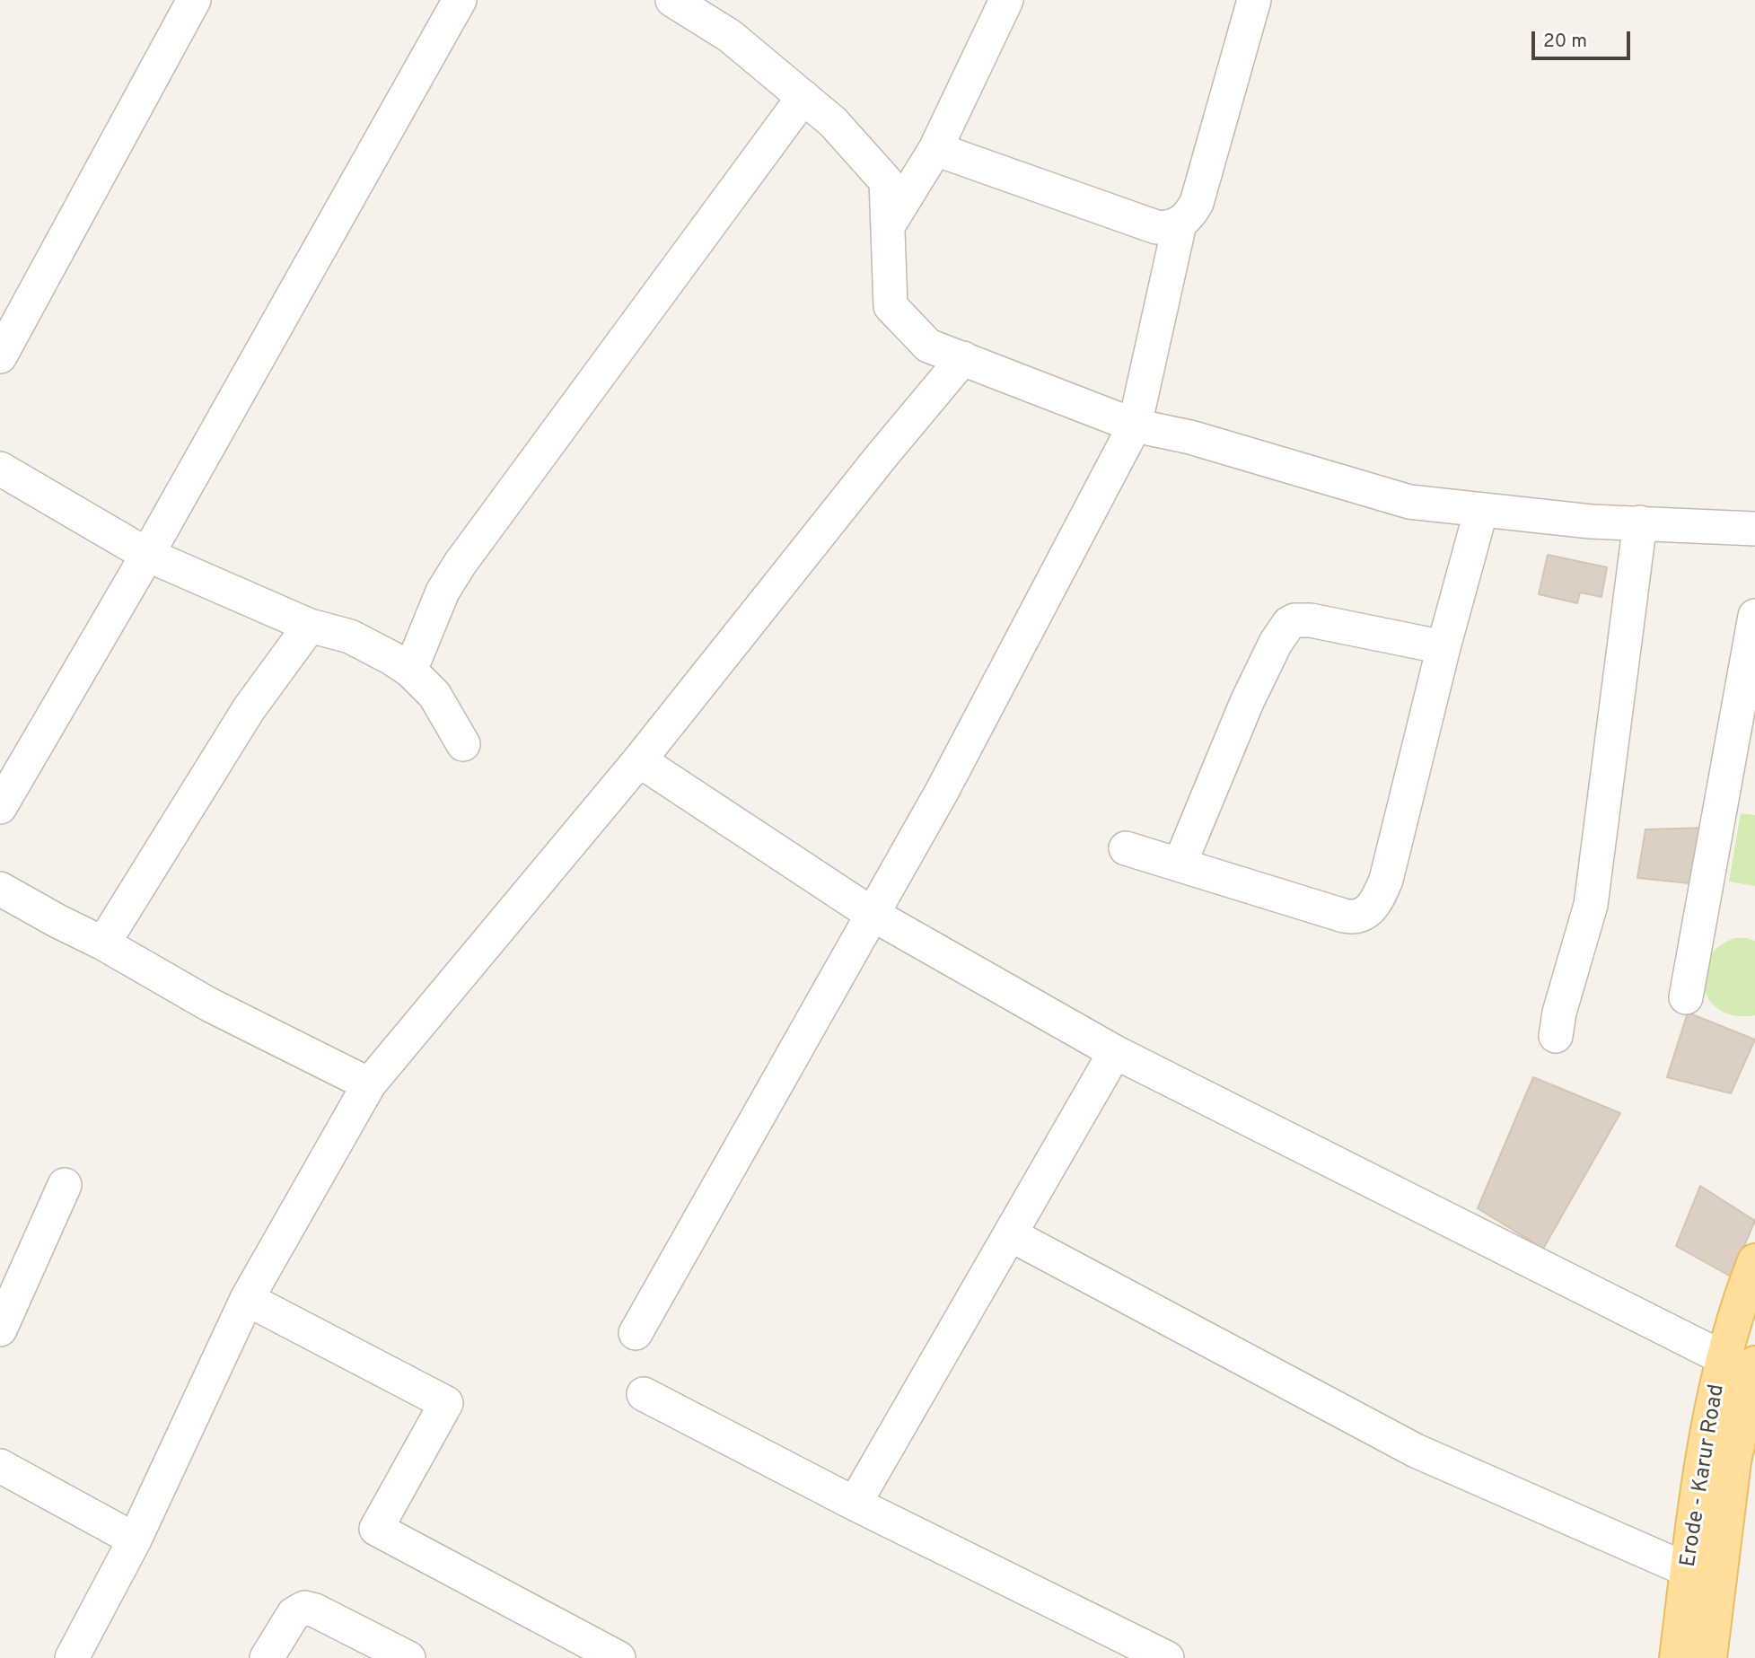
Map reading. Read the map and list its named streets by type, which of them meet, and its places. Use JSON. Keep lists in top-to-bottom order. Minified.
{"streets":{"main road":["Erode - Karur Road"]},"scale_bar":"20 m"}
